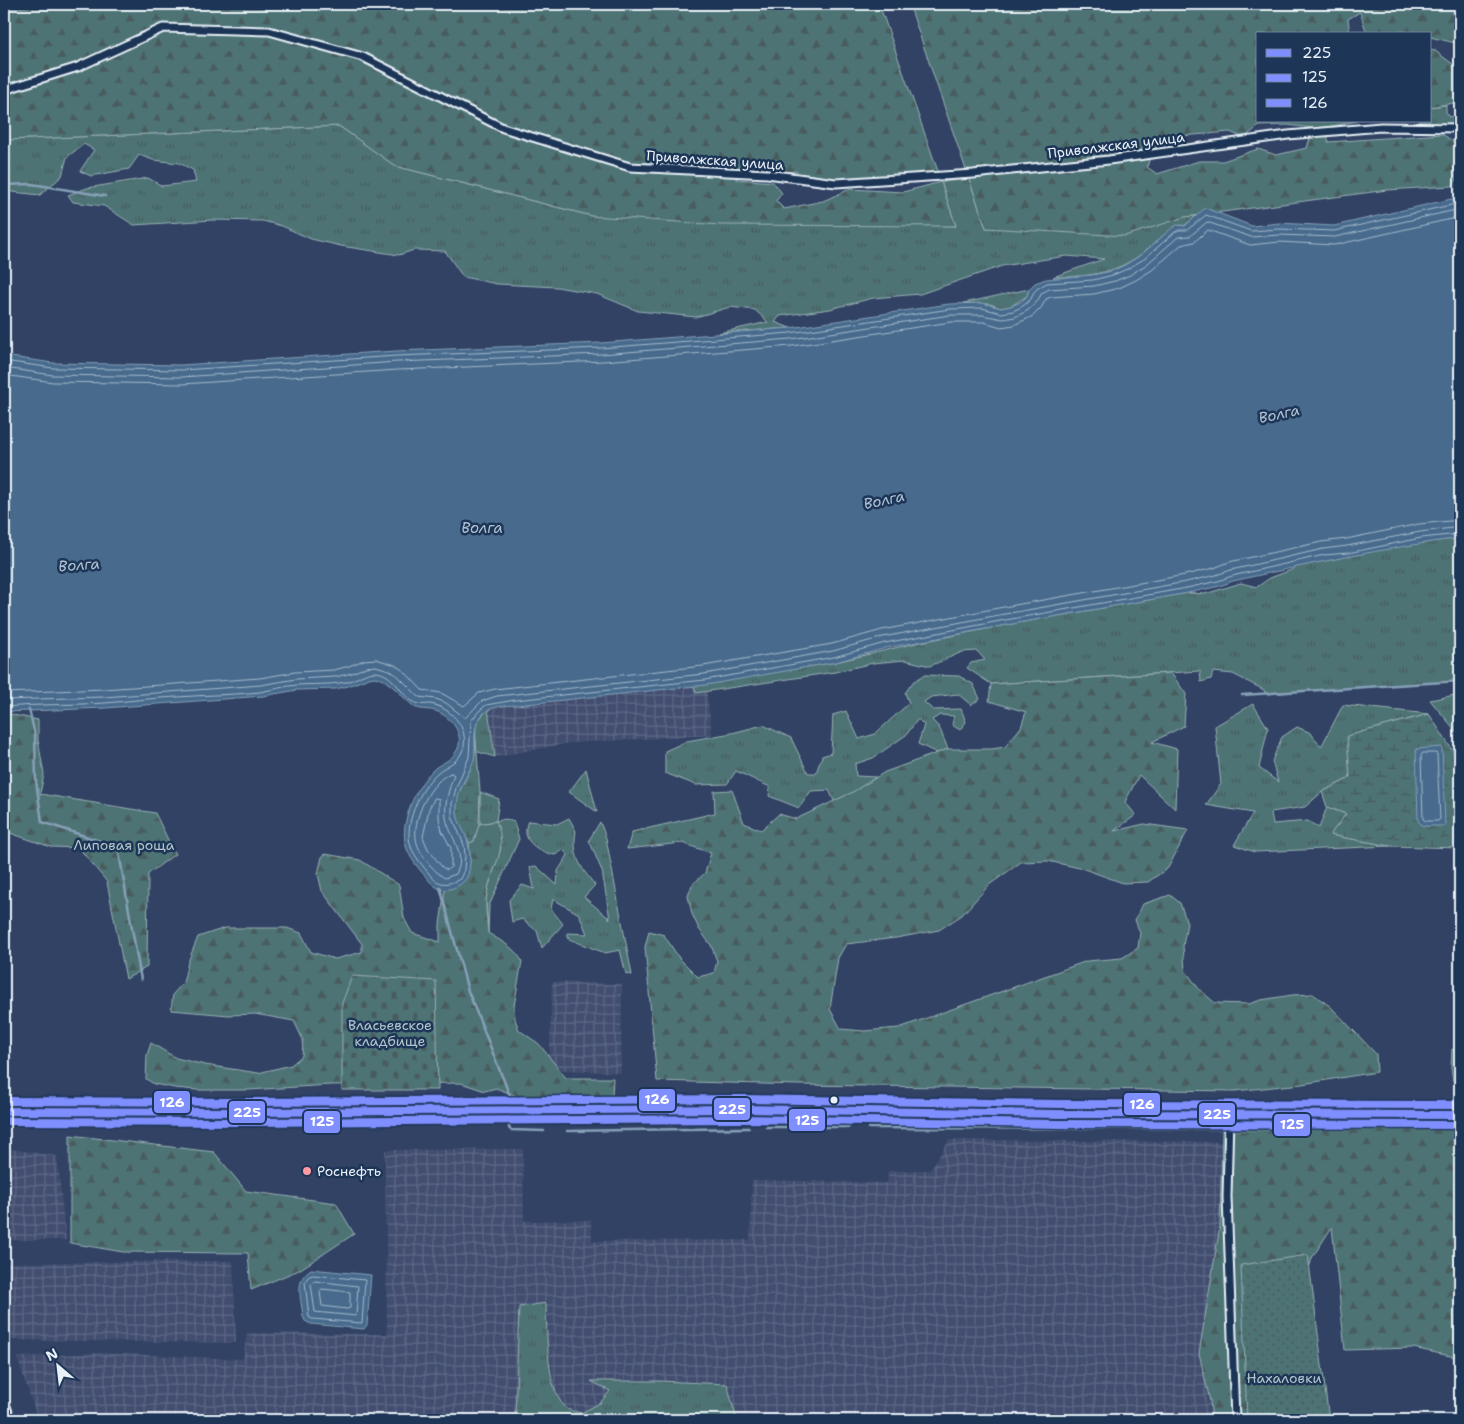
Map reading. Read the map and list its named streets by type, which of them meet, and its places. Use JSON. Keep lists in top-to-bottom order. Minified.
{"streets":{"street":["Приволжская улица"]},"water":["Волга"],"parks":["Липовая роща","Власьевское кладбище","Нахаловки"],"places":["Роснефть"],"lines":["transit line 126","transit line 225","transit line 125"],"legend":["225","125","126"],"north":"top left"}
